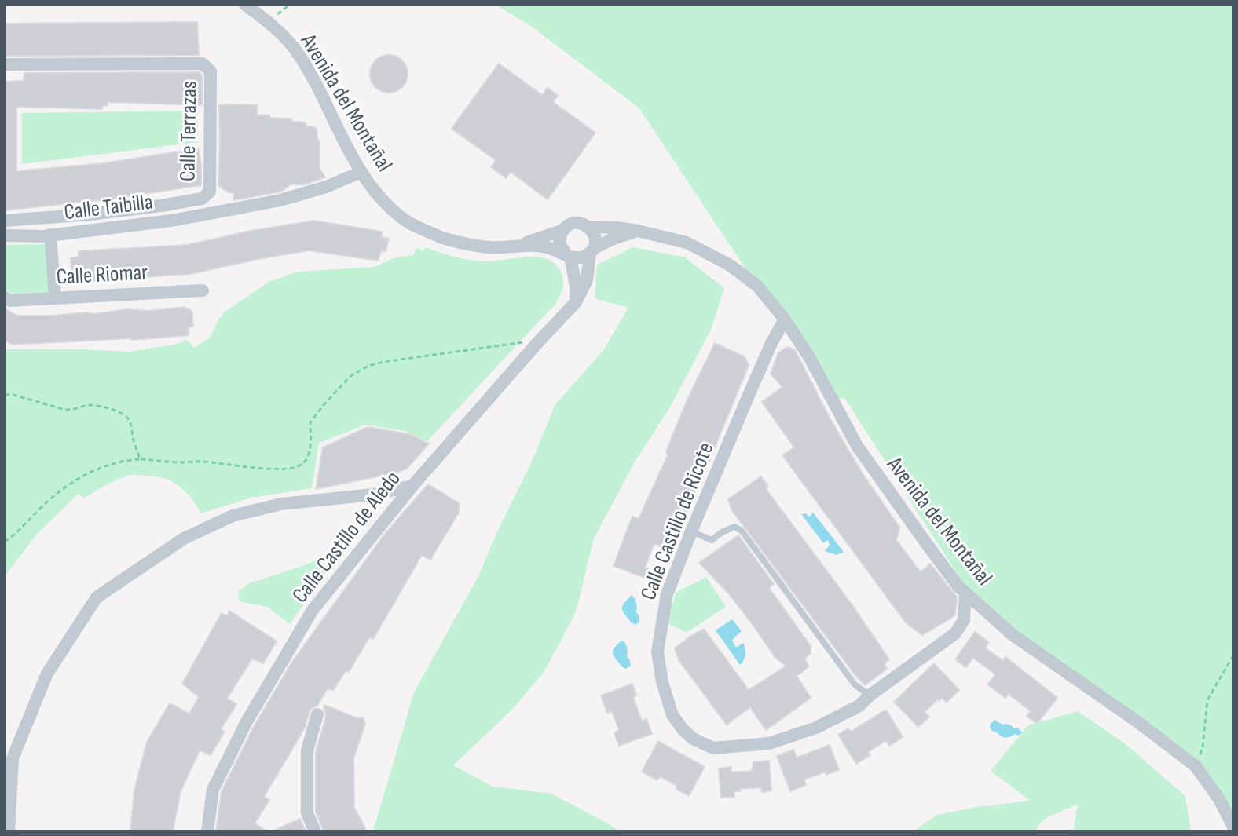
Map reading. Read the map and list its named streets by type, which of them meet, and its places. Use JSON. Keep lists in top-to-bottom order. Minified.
{"streets":{"street":["Avenida del Montañal","Calle Terrazas","Calle Taibilla","Calle Riomar","Calle Castillo de Ricote","Calle Castillo de Aledo"]},"crossings":[["Avenida del Montañal","Calle Taibilla"],["Avenida del Montañal","Calle Castillo de Ricote"],["Avenida del Montañal","Calle Castillo de Aledo"]]}
